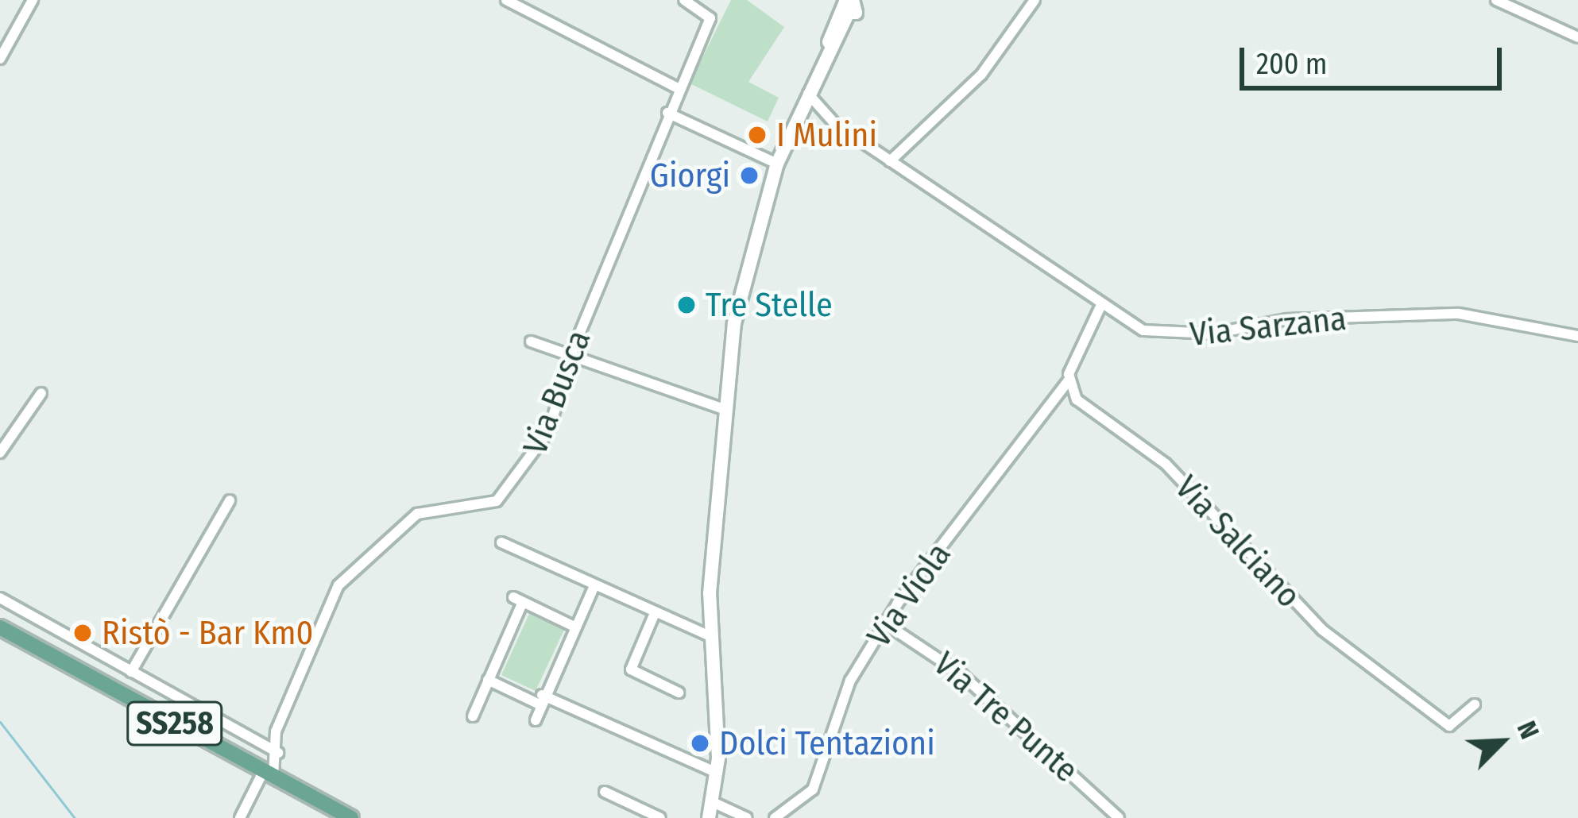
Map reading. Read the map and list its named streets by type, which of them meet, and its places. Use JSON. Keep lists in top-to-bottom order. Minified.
{"streets":{"main road":["SS258"],"street":["Via Sarzana","Via Busca","Via Salciano","Via Viola","Via Tre Punte"]},"crossings":[["Via Busca","SS258"],["Via Salciano","Via Viola"],["Via Viola","Via Tre Punte"]],"places":["I Mulini","Giorgi","Tre Stelle","Ristò - Bar Km0","Dolci Tentazioni"],"scale_bar":"200 m","north":"top right"}
